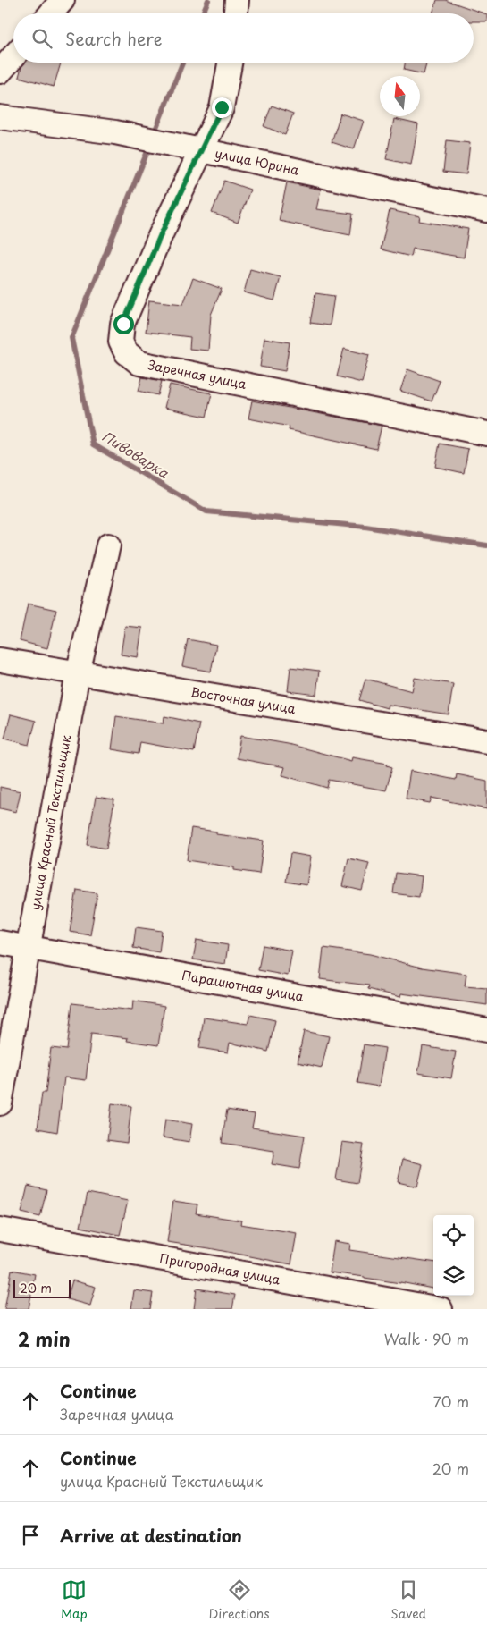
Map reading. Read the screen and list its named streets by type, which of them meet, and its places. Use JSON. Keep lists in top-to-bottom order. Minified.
{"streets":{"street":["улица Юрина","Заречная улица","Восточная улица","улица Красный Текстильщик","Парашютная улица","Пригородная улица"]},"crossings":[["улица Юрина","Заречная улица"],["Восточная улица","улица Красный Текстильщик"],["улица Красный Текстильщик","Парашютная улица"]],"water":["Пивоварка"],"scale_bar":"20 m","north":"top","page":{"search":"Search here","scale":"20 m","heading":["2 min","Walk · 90 m"],"list":[["Continue","Заречная улица","70 m"],["Continue","улица Красный Текстильщик","20 m"],"Arrive at destination"],"nav":["Map","Directions","Saved"]}}
